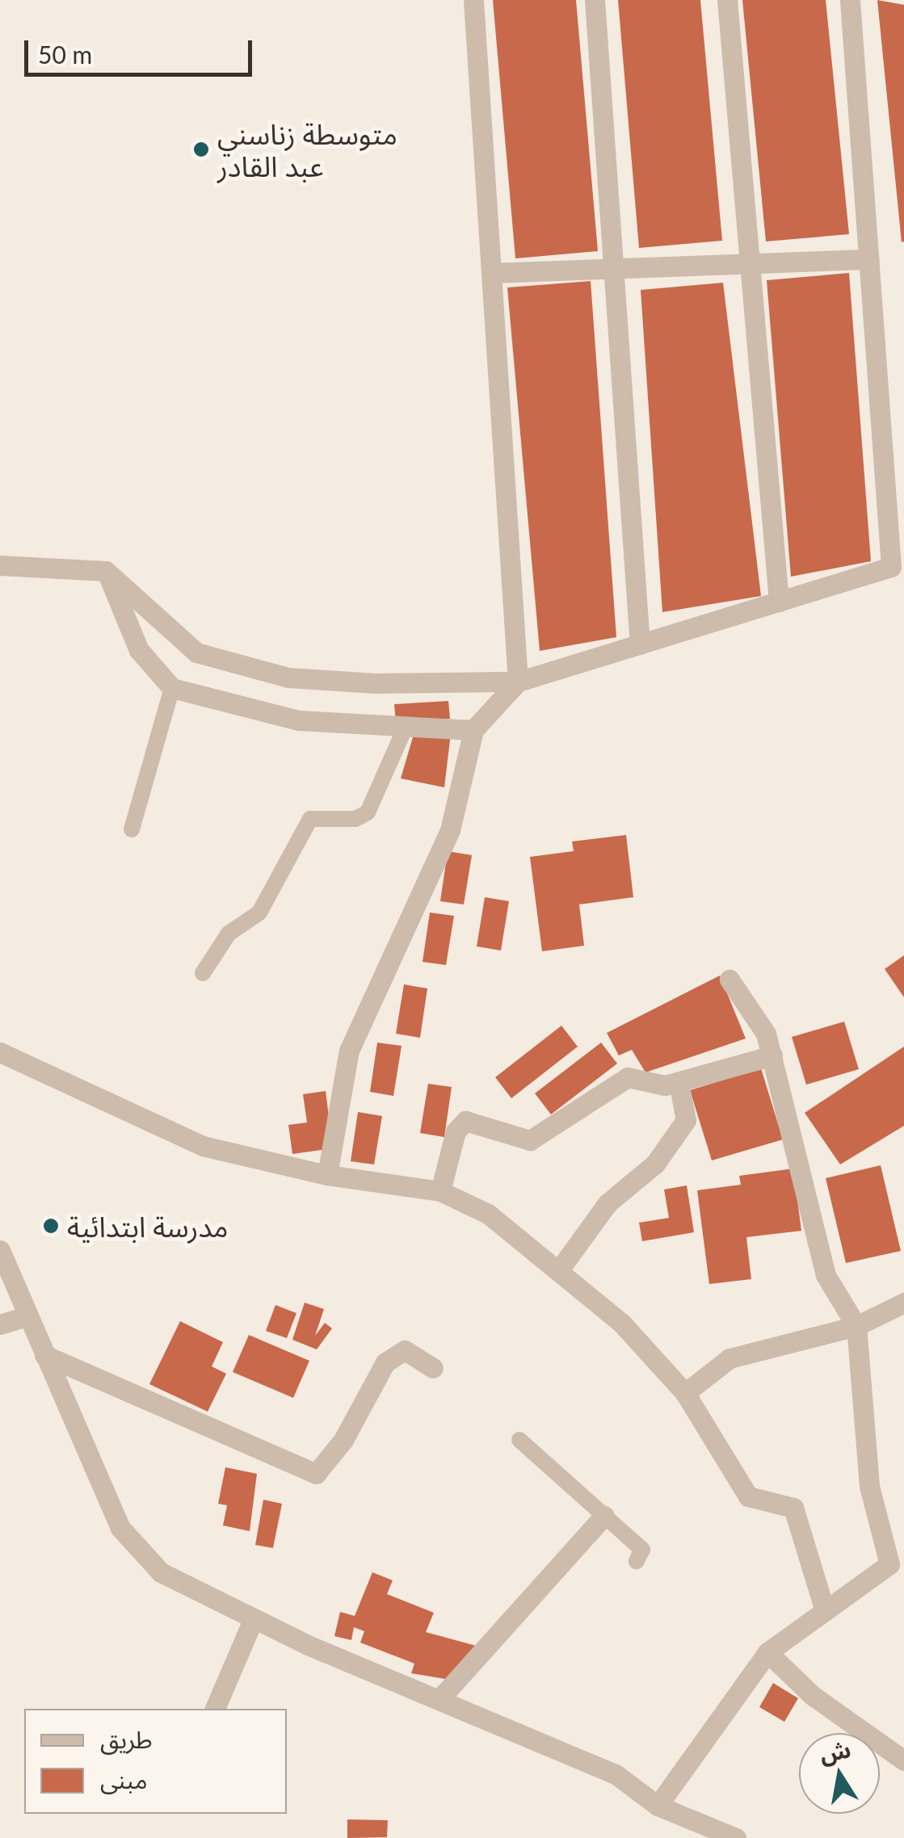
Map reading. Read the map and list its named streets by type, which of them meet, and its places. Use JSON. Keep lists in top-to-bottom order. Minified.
{"places":["متوسطة زناسني عبد القادر","مدرسة ابتدائية"],"legend":["طريق","مبنى"],"scale_bar":"50 m","north":"top"}
